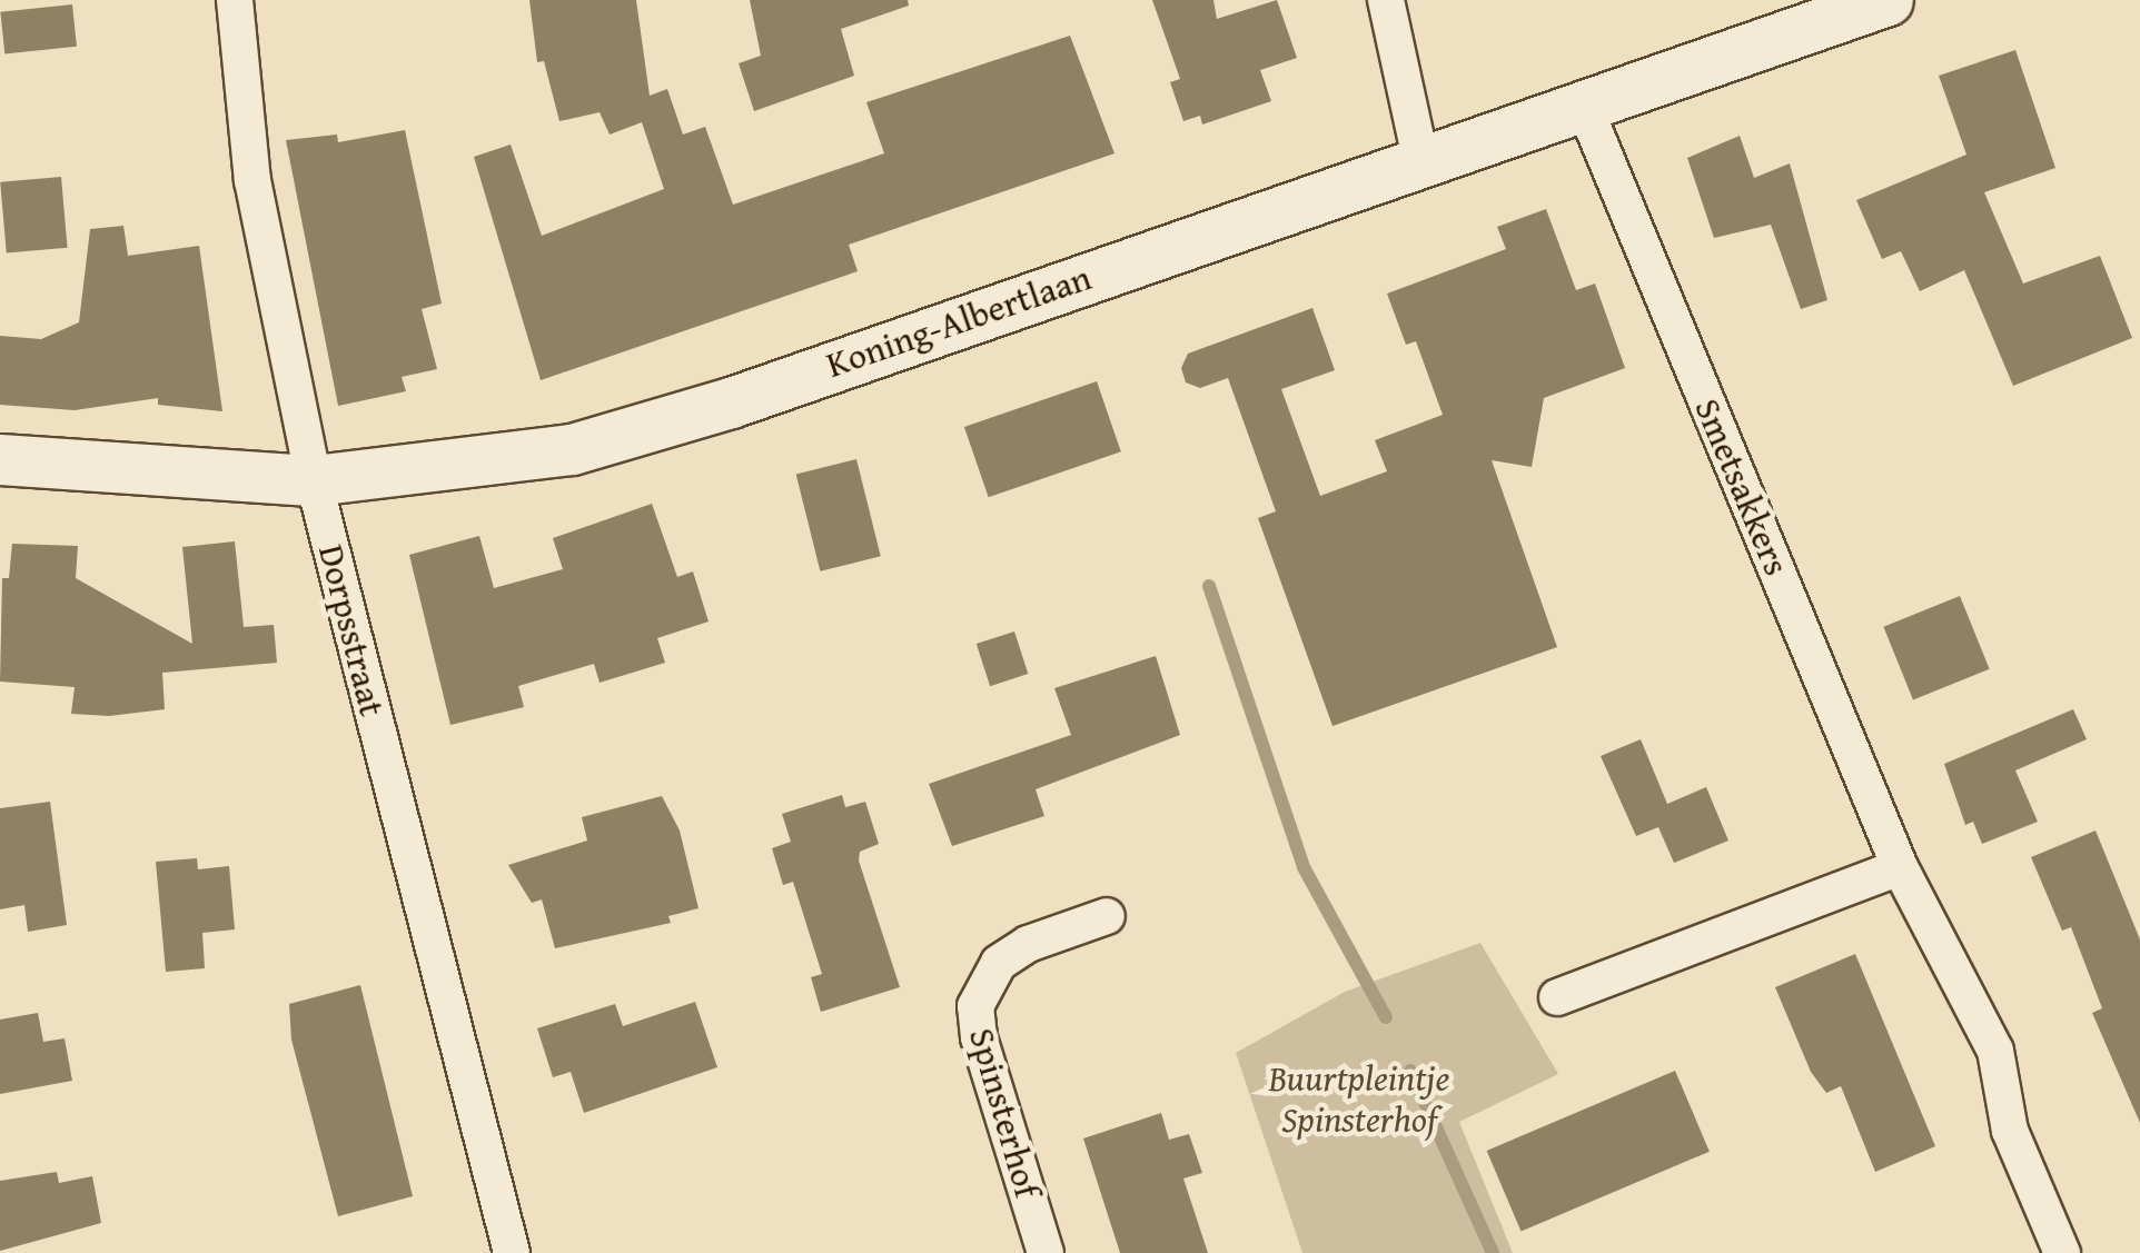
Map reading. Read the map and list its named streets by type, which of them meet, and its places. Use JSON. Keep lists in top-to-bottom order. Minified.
{"streets":{"street":["Koning-Albertlaan","Smetsakkers","Dorpsstraat","Spinsterhof"]},"crossings":[["Koning-Albertlaan","Smetsakkers"],["Koning-Albertlaan","Dorpsstraat"]],"parks":["Buurtpleintje Spinsterhof"]}
